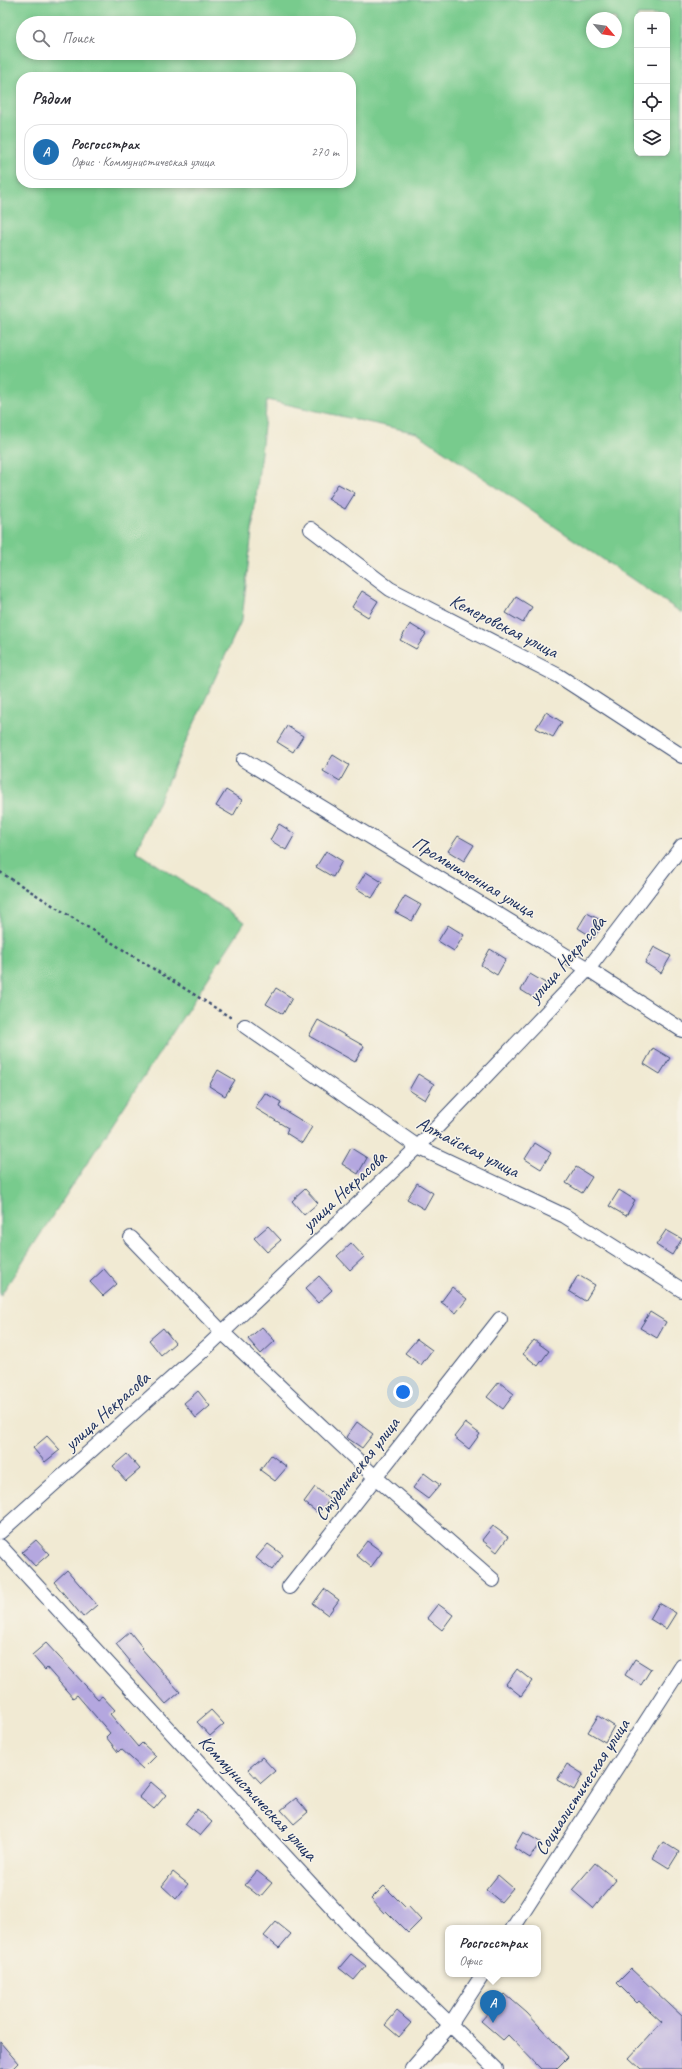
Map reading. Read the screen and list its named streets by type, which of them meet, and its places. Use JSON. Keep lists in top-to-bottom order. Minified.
{"streets":{"street":["Кемеровская улица","Промышленная улица","улица Некрасова","Алтайская улица","Студенческая улица","Социалистическая улица","Коммунистическая улица"]},"crossings":[["Промышленная улица","улица Некрасова"],["улица Некрасова","Алтайская улица"]],"north":"bottom right","page":{"map_buttons":["+","−"],"search":"Поиск","heading":"Рядом","list":[{"mark":"A","name":"Росгосстрах","note":"Офис · Коммунистическая улица","value":"270 m"}],"popup":["Росгосстрах","Офис"],"pins":"A"}}
